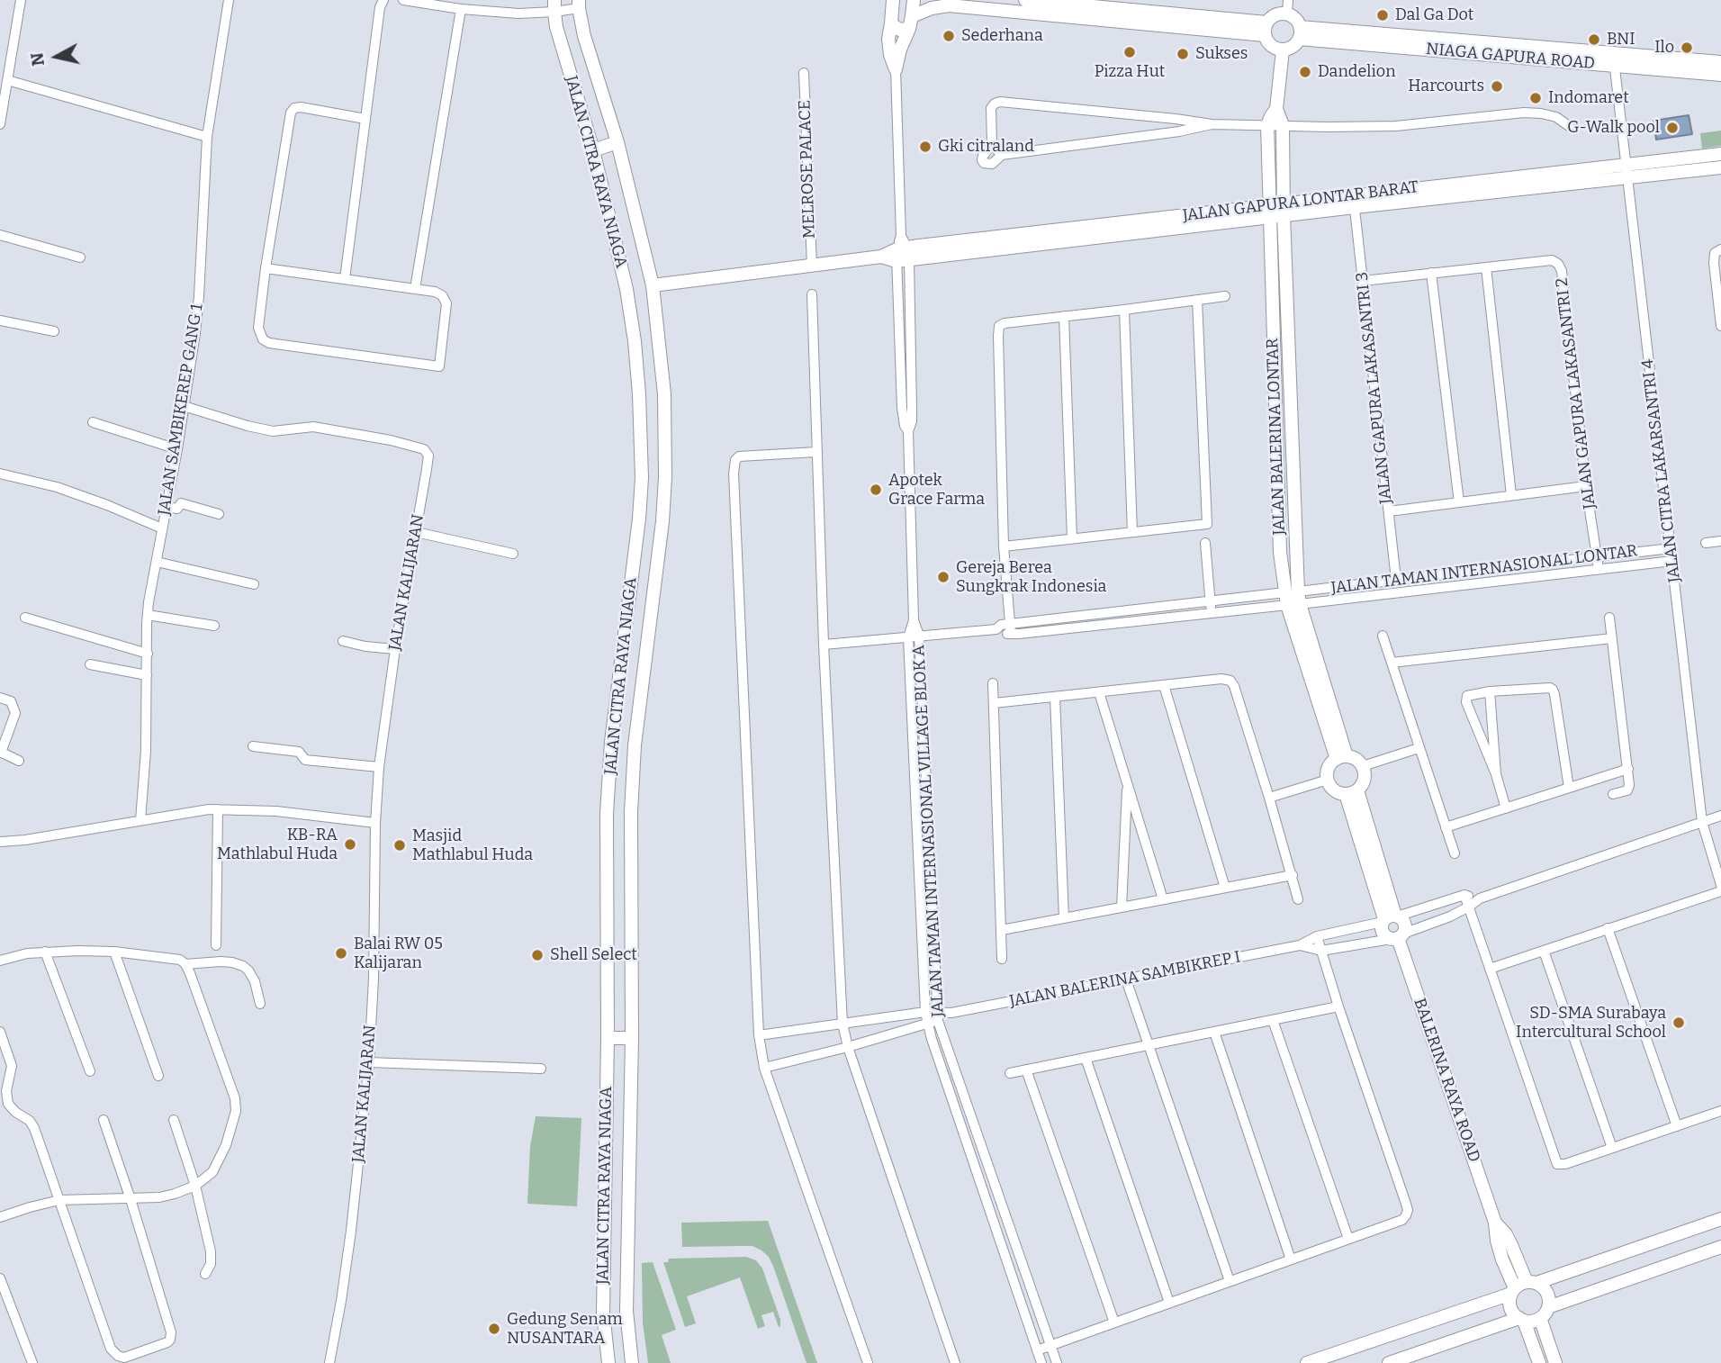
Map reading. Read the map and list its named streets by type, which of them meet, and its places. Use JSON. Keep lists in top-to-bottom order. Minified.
{"streets":{"street":["NIAGA GAPURA ROAD","MELROSE PALACE","JALAN CITRA RAYA NIAGA","JALAN GAPURA LONTAR BARAT","JALAN GAPURA LAKASANTRI 3","JALAN GAPURA LAKASANTRI 2","JALAN SAMBIKEREP GANG 1","JALAN BALERINA LONTAR","JALAN CITRA LAKARSANTRI 4","JALAN TAMAN INTERNASIONAL LONTAR","JALAN KALIJARAN","JALAN TAMAN INTERNASIONAL VILLAGE BLOK A","JALAN BALERINA SAMBIKREP I","BALERINA RAYA ROAD"]},"crossings":[["NIAGA GAPURA ROAD","JALAN BALERINA LONTAR"],["NIAGA GAPURA ROAD","JALAN CITRA LAKARSANTRI 4"],["MELROSE PALACE","JALAN GAPURA LONTAR BARAT"],["JALAN CITRA RAYA NIAGA","JALAN GAPURA LONTAR BARAT"],["JALAN GAPURA LONTAR BARAT","JALAN GAPURA LAKASANTRI 3"],["JALAN GAPURA LONTAR BARAT","JALAN BALERINA LONTAR"],["JALAN GAPURA LONTAR BARAT","JALAN CITRA LAKARSANTRI 4"],["JALAN GAPURA LONTAR BARAT","JALAN TAMAN INTERNASIONAL VILLAGE BLOK A"],["JALAN GAPURA LAKASANTRI 3","JALAN GAPURA LAKASANTRI 2"],["JALAN GAPURA LAKASANTRI 3","JALAN TAMAN INTERNASIONAL LONTAR"],["JALAN GAPURA LAKASANTRI 2","JALAN TAMAN INTERNASIONAL LONTAR"],["JALAN SAMBIKEREP GANG 1","JALAN KALIJARAN"],["JALAN BALERINA LONTAR","JALAN TAMAN INTERNASIONAL LONTAR"],["JALAN CITRA LAKARSANTRI 4","JALAN TAMAN INTERNASIONAL LONTAR"],["JALAN CITRA LAKARSANTRI 4","JALAN BALERINA SAMBIKREP I"],["JALAN TAMAN INTERNASIONAL LONTAR","JALAN TAMAN INTERNASIONAL VILLAGE BLOK A"],["JALAN TAMAN INTERNASIONAL VILLAGE BLOK A","JALAN BALERINA SAMBIKREP I"],["JALAN BALERINA SAMBIKREP I","BALERINA RAYA ROAD"]],"places":["Dal Ga Dot","Sederhana","BNI","Ilo","Pizza Hut","Sukses","Dandelion","Harcourts","Indomaret","G-Walk pool","Gki citraland","Apotek Grace Farma","Gereja Berea Sungkrak Indonesia","KB-RA Mathlabul Huda","Masjid Mathlabul Huda","Balai RW 05 Kalijaran","Shell Select","SD-SMA Surabaya Intercultural School","Gedung Senam NUSANTARA"],"north":"left"}
